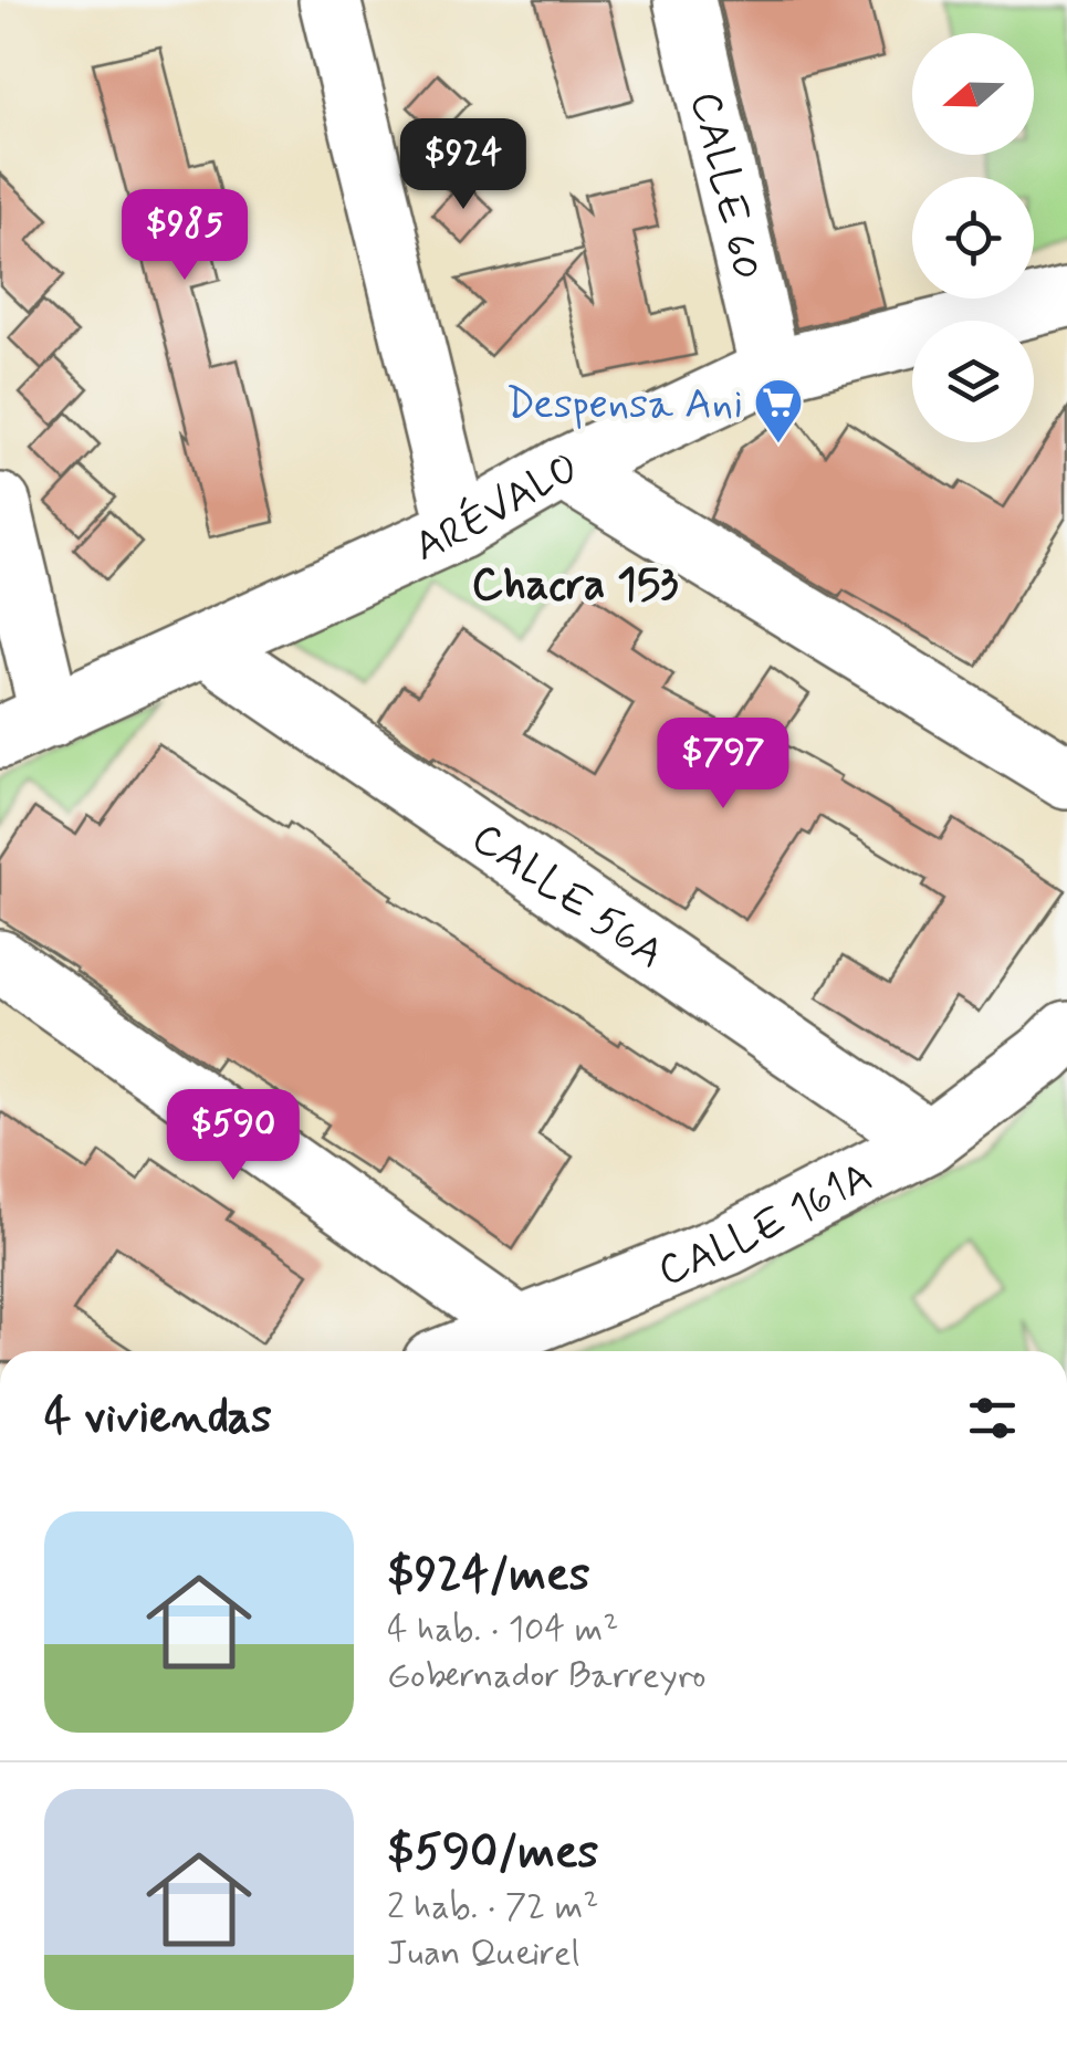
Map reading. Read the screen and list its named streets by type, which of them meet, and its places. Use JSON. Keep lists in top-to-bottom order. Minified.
{"streets":{"street":["CALLE 60","ARÉVALO","CALLE 56A","CALLE 161A"]},"crossings":[["CALLE 60","ARÉVALO"],["ARÉVALO","CALLE 56A"],["CALLE 56A","CALLE 161A"]],"districts":["Chacra 153"],"places":{"supermarket":["Despensa Ani"]},"north":"left","page":{"price":["$924","$985","$797","$590"],"heading":"4 viviendas","list":[{"name":"$924/mes","note":"4 hab. · 104 m² · Gobernador Barreyro"},{"name":"$590/mes","note":"2 hab. · 72 m² · Juan Queirel"}]}}
